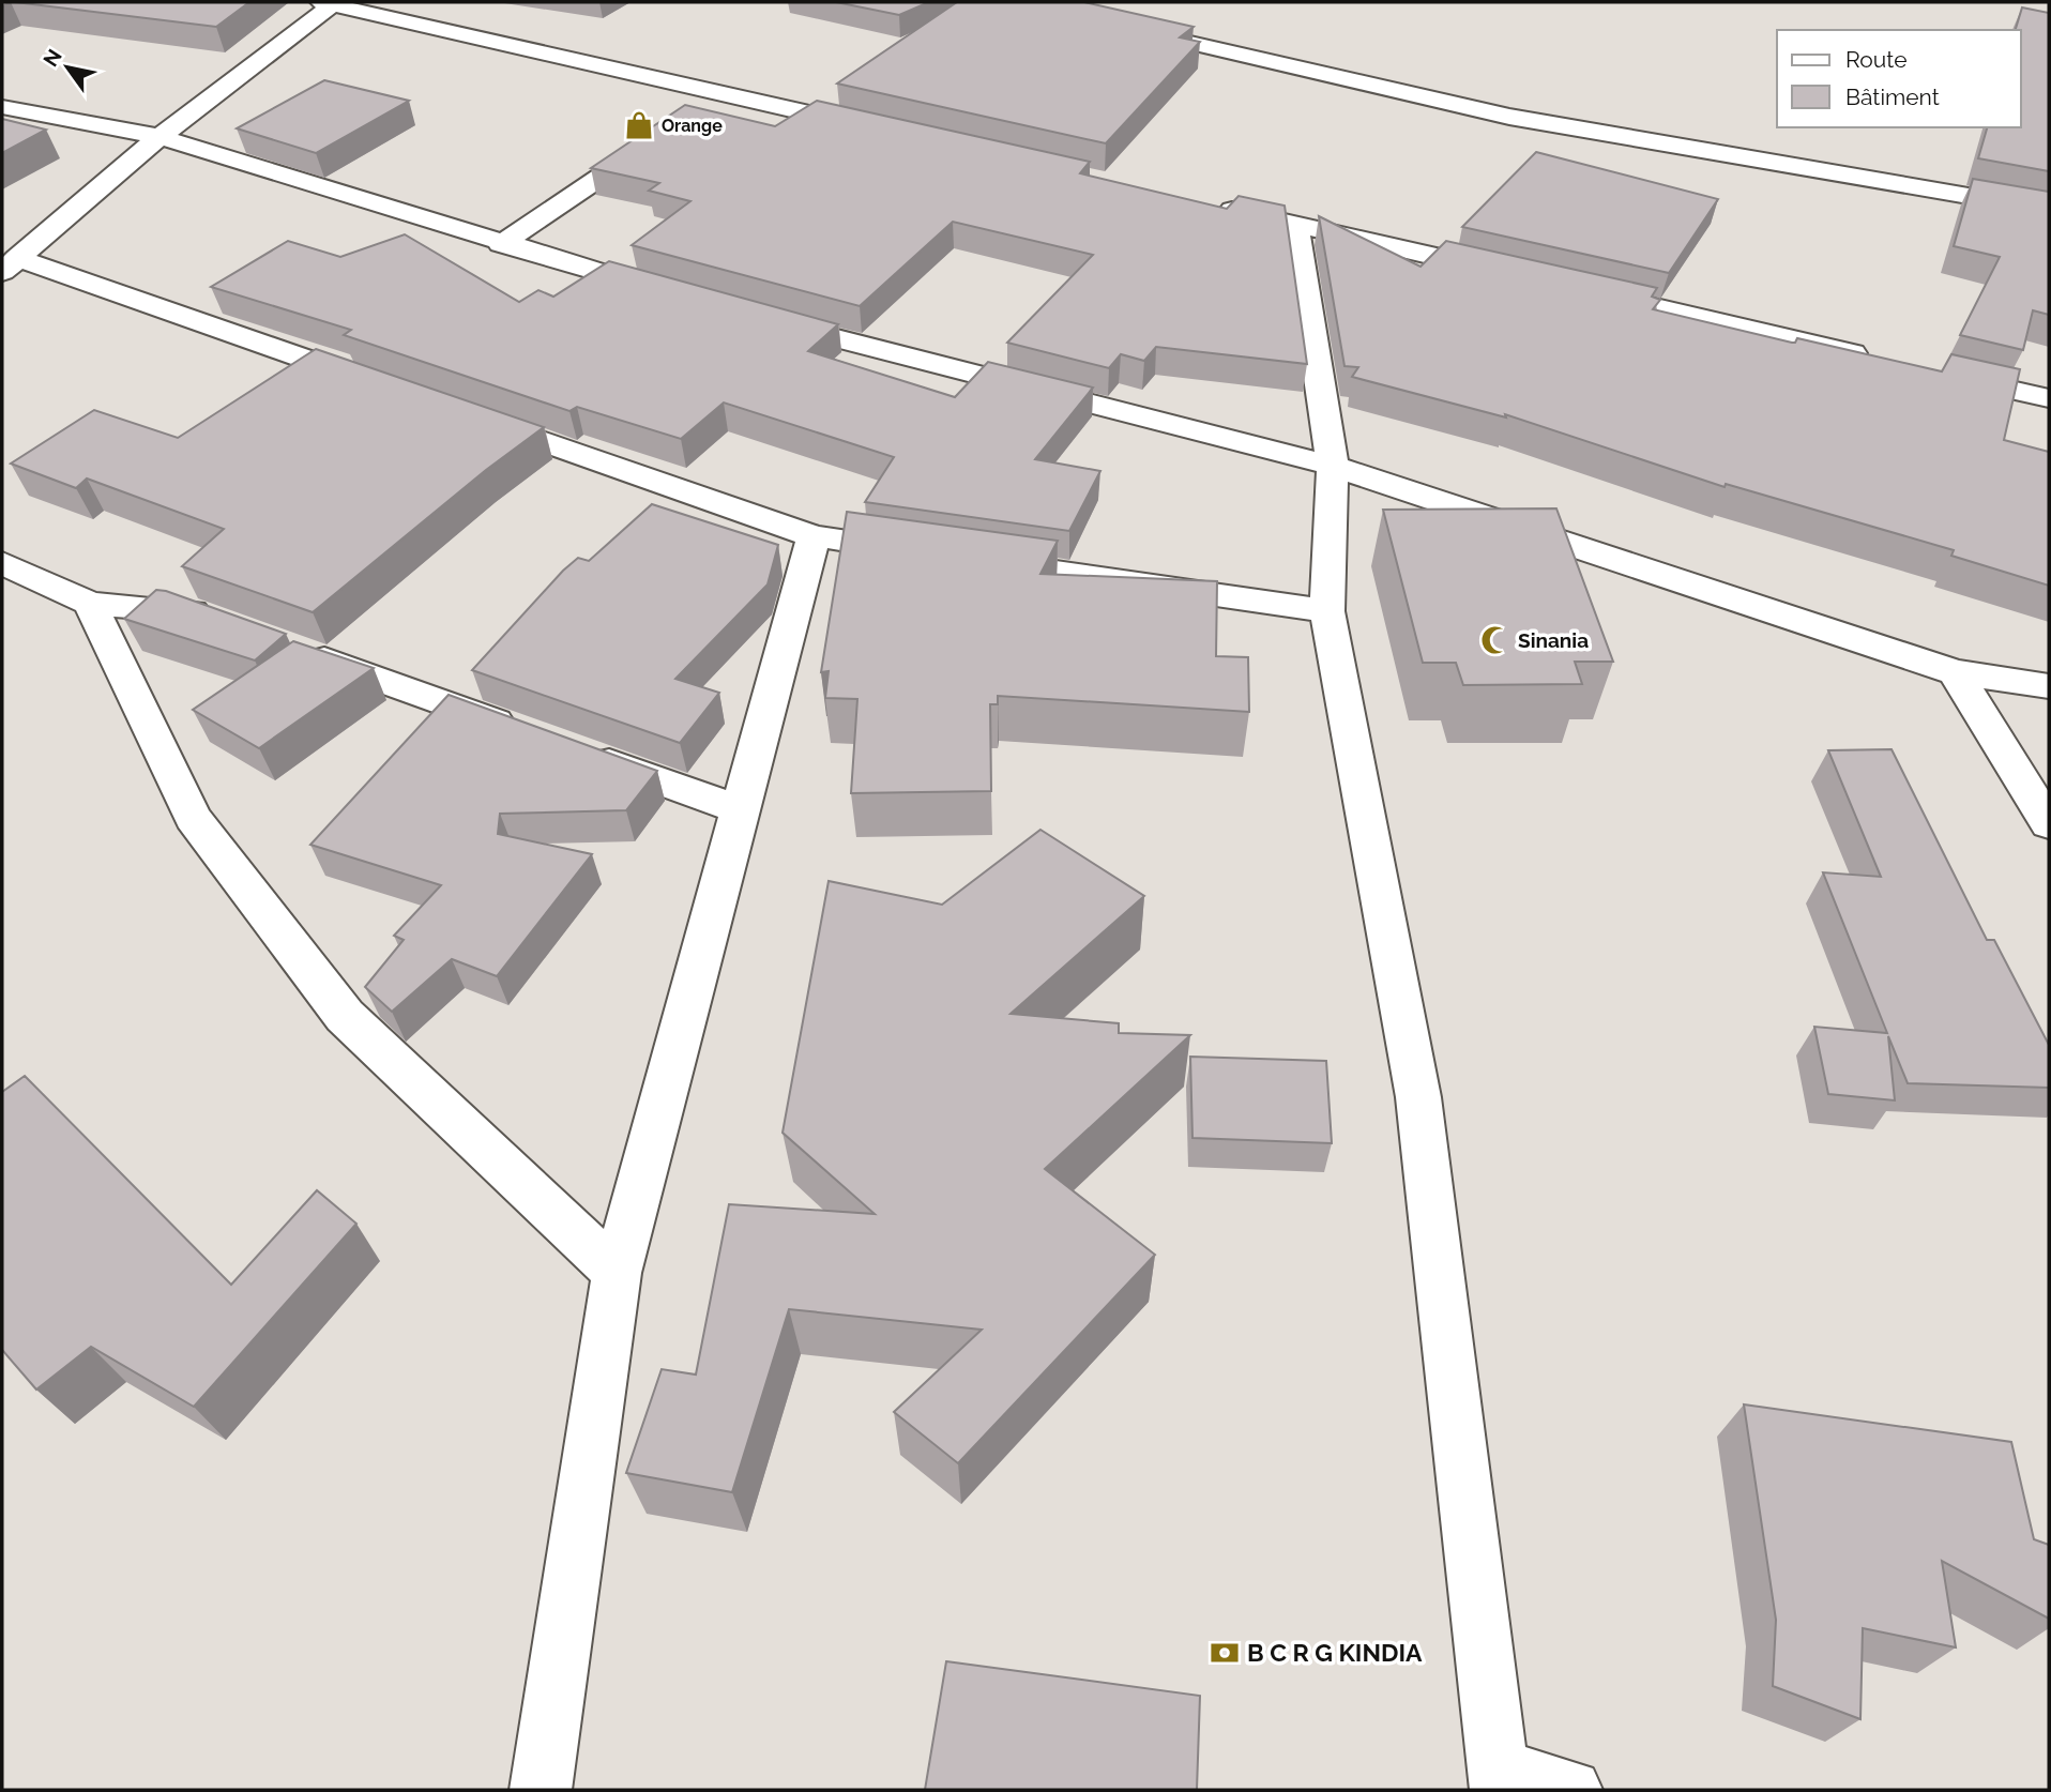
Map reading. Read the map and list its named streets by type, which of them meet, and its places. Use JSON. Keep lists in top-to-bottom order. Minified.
{"places":{"shop":["Orange"],"mosque":["Sinania"],"bank":["B C R G KINDIA"]},"legend":["Route","Bâtiment"],"north":"top left"}
